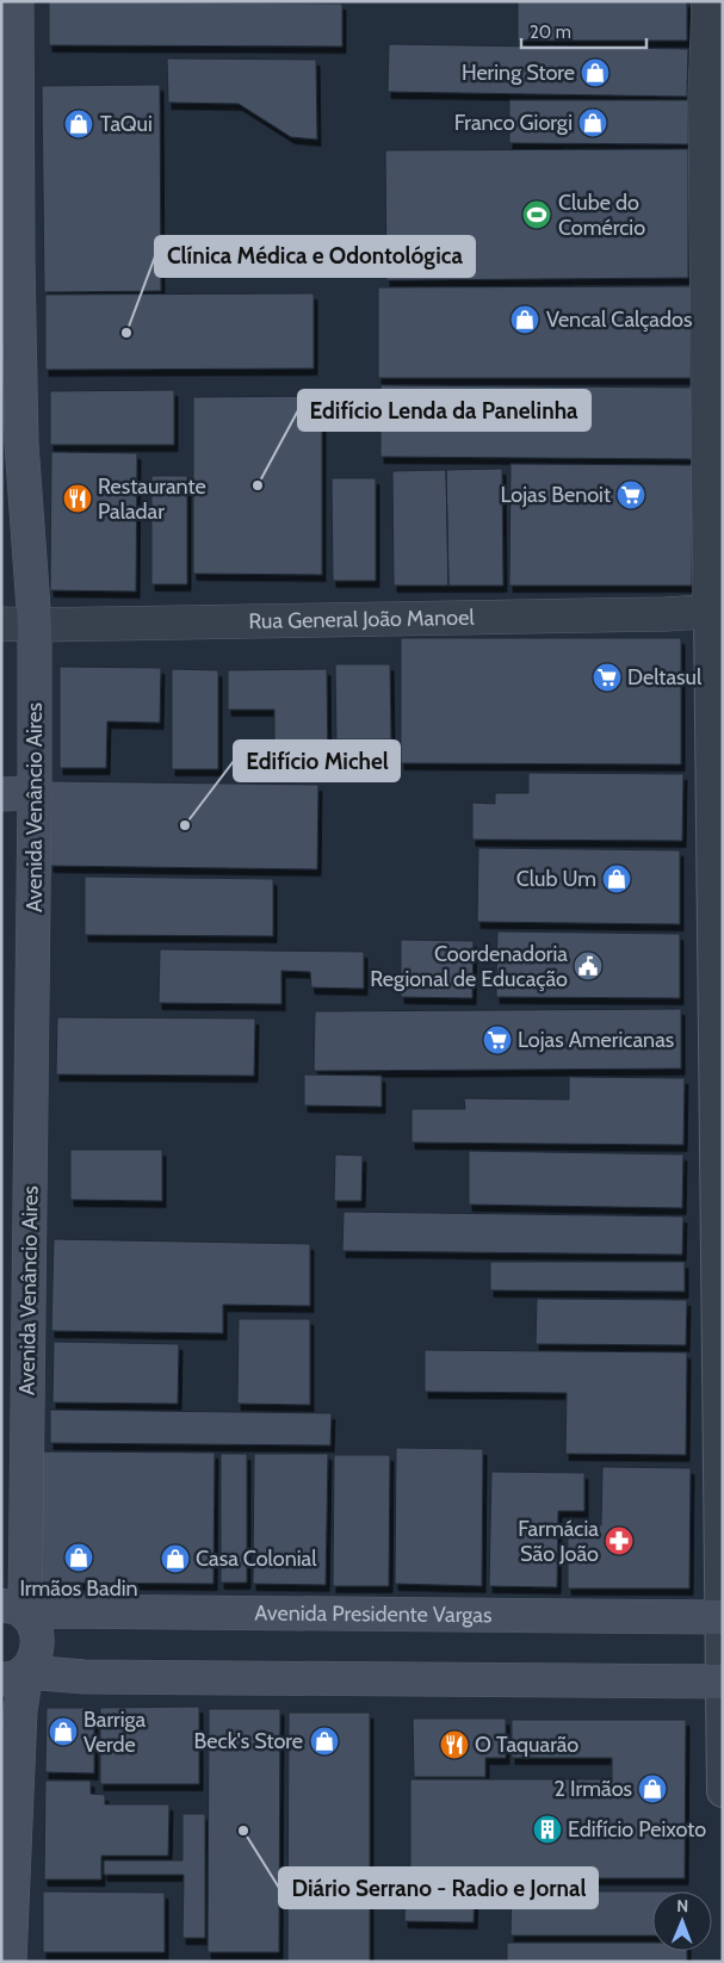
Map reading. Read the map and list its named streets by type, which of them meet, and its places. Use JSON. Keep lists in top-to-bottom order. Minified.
{"streets":{"main road":["Avenida Venâncio Aires","Avenida Presidente Vargas"],"street":["Rua General João Manoel"]},"crossings":[["Rua General João Manoel","Avenida Venâncio Aires"],["Avenida Venâncio Aires","Avenida Presidente Vargas"]],"places":{"shop":["Hering Store","Franco Giorgi","TaQui","Vencal Calçados","Club Um","Irmãos Badin","Casa Colonial","Barriga Verde","Beck's Store","2 Irmãos"],"sports":["Clube do Comércio"],"other":["Clínica Médica e Odontológica","Edifício Lenda da Panelinha","Edifício Michel","Diário Serrano - Radio e Jornal"],"supermarket":["Lojas Benoit","Deltasul","Lojas Americanas"],"restaurant":["Restaurante Paladar","O Taquarão"],"public building":["Coordenadoria Regional de Educação"],"pharmacy":["Farmácia São João"],"building":["Edifício Peixoto"]},"scale_bar":"20 m","north":"top"}
